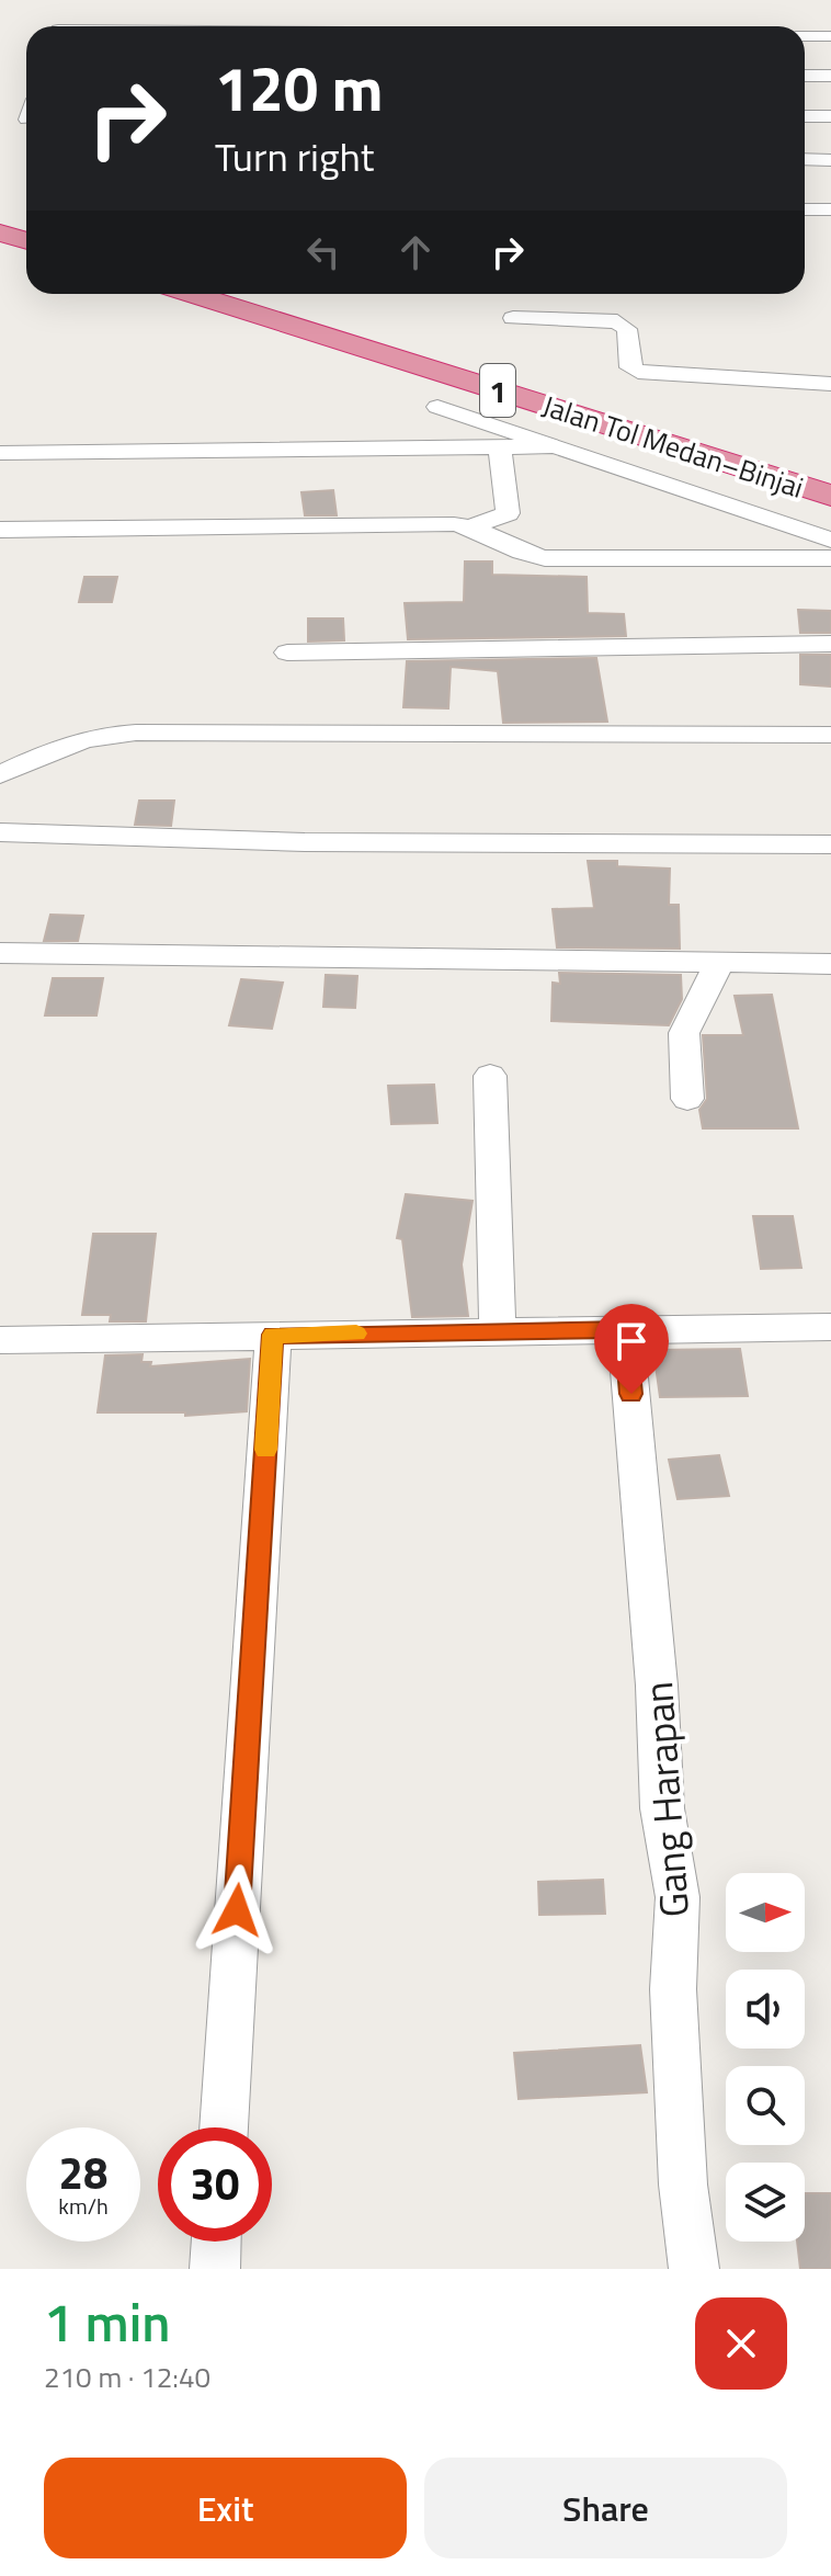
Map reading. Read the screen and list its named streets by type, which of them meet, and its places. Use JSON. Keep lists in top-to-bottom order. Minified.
{"streets":{"highway":["1","Jalan Tol Medan–Binjai"],"street":["Gang Harapan"]},"north":"right","page":{"turn":["120 m","Turn right"],"speed":"28 km/h","limit":"30","heading":["1 min","210 m · 12:40"],"buttons":["Exit","Share"]}}
